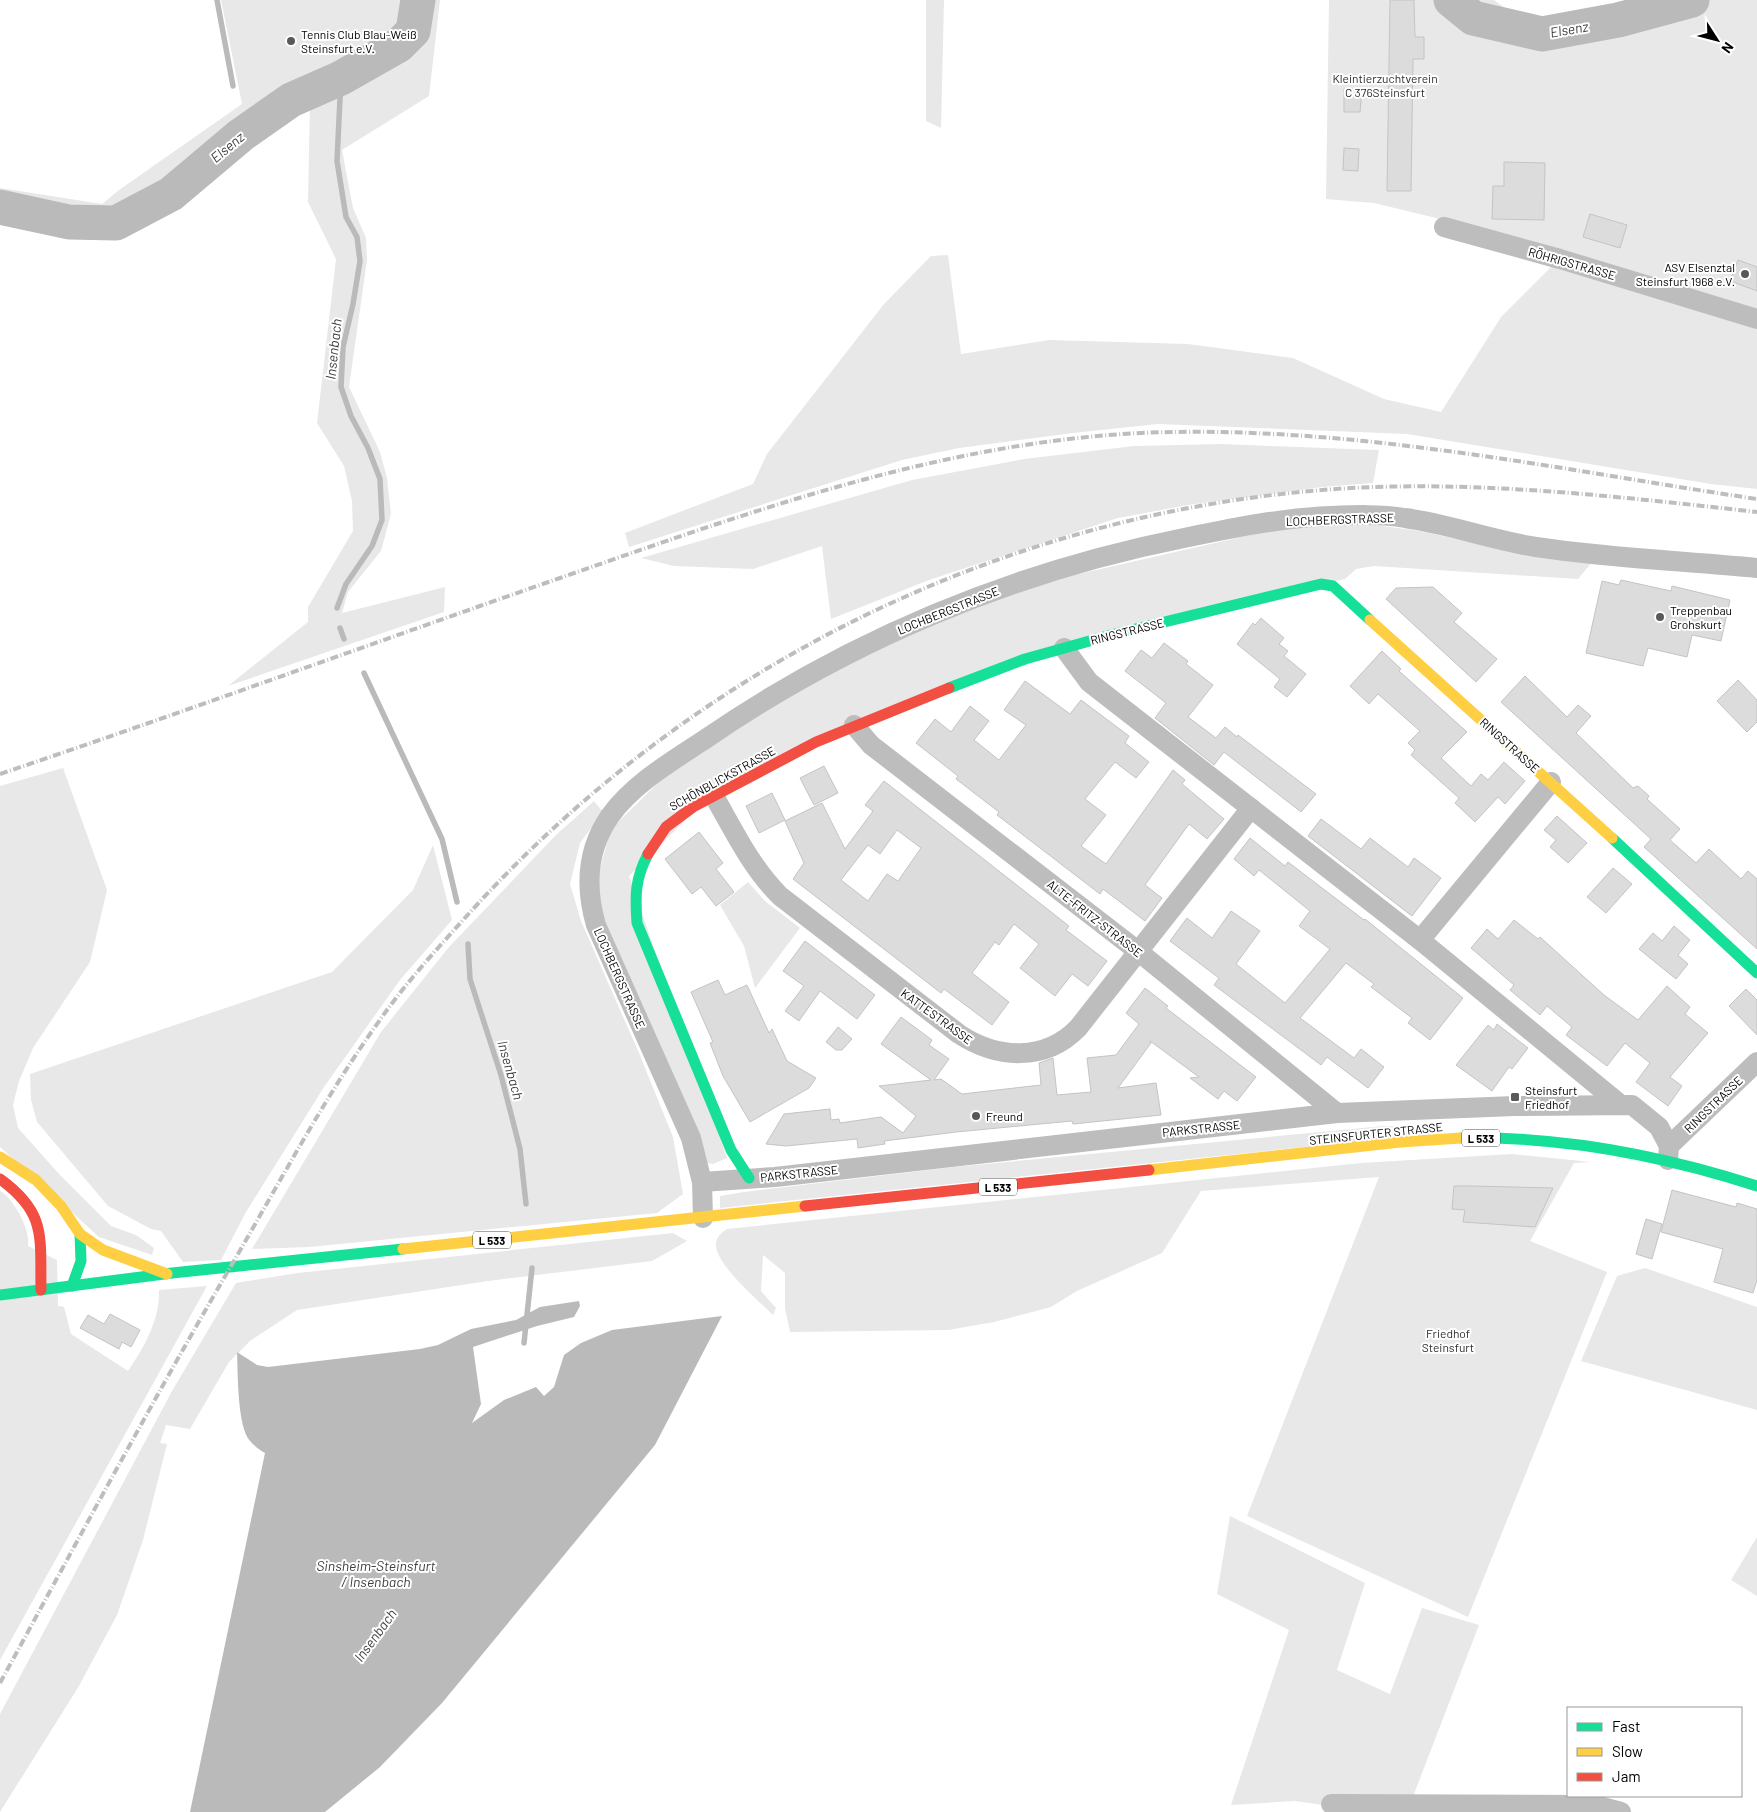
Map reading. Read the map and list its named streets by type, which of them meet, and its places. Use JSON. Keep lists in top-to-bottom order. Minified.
{"streets":{"main road":["RINGSTRASSE","SCHÖNBLICKSTRASSE","STEINSFURTER STRASSE","L 533"],"street":["RÖHRIGSTRASSE","LOCHBERGSTRASSE","ALTE-FRITZ-STRASSE","KATTESTRASSE","PARKSTRASSE"]},"crossings":[["LOCHBERGSTRASSE","PARKSTRASSE"],["LOCHBERGSTRASSE","STEINSFURTER STRASSE"],["LOCHBERGSTRASSE","L 533"],["RINGSTRASSE","SCHÖNBLICKSTRASSE"],["RINGSTRASSE","PARKSTRASSE"],["RINGSTRASSE","STEINSFURTER STRASSE"],["SCHÖNBLICKSTRASSE","ALTE-FRITZ-STRASSE"],["SCHÖNBLICKSTRASSE","KATTESTRASSE"],["SCHÖNBLICKSTRASSE","PARKSTRASSE"],["ALTE-FRITZ-STRASSE","KATTESTRASSE"],["ALTE-FRITZ-STRASSE","PARKSTRASSE"],["PARKSTRASSE","STEINSFURTER STRASSE"],["STEINSFURTER STRASSE","L 533"]],"water":["Elsenz","Insenbach","Sinsheim-Steinsfurt / Insenbach"],"parks":["Kleintierzuchtverein C 376Steinsfurt","Friedhof Steinsfurt"],"places":{"other":["Tennis Club Blau-Weiß Steinsfurt e.V.","ASV Elsenztal Steinsfurt 1968 e.V.","Treppenbau Grohskurt","Freund"],"transit":["Steinsfurt Friedhof"]},"legend":["Fast","Slow","Jam"],"north":"bottom right"}
